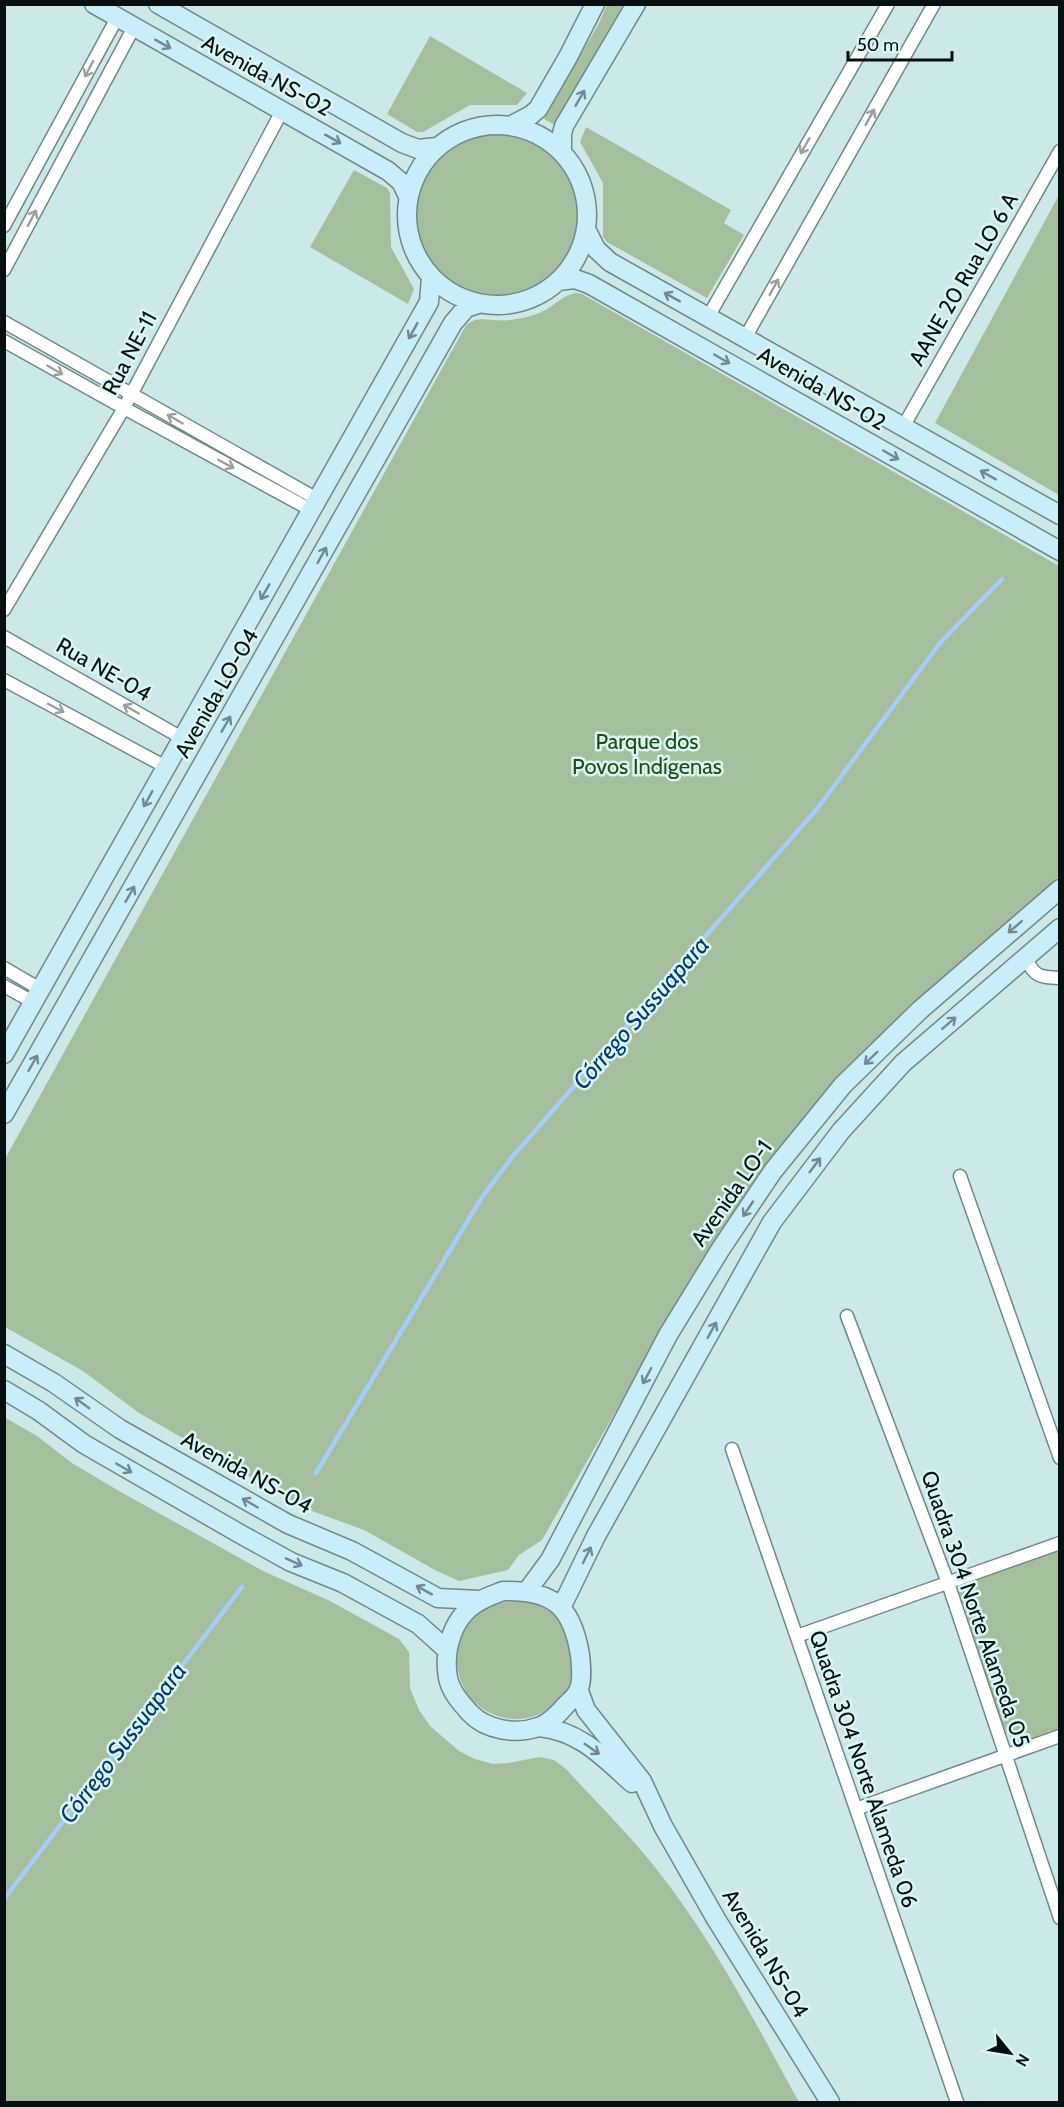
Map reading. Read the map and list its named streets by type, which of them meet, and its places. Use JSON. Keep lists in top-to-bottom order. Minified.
{"streets":{"street":["Avenida NS-02","AANE 20 Rua LO 6 A","Rua NE-11","Rua NE-04","Avenida LO-04","Avenida LO-1","Avenida NS-04","Quadra 304 Norte Alameda 05","Quadra 304 Norte Alameda 06"]},"crossings":[["Avenida NS-02","AANE 20 Rua LO 6 A"],["Avenida NS-02","Rua NE-11"],["Avenida NS-02","Avenida LO-04"],["Rua NE-04","Avenida LO-04"],["Avenida LO-1","Avenida NS-04"]],"water":["Córrego Sussuapara"],"parks":["Parque dos Povos Indígenas"],"scale_bar":"50 m","north":"bottom right"}
